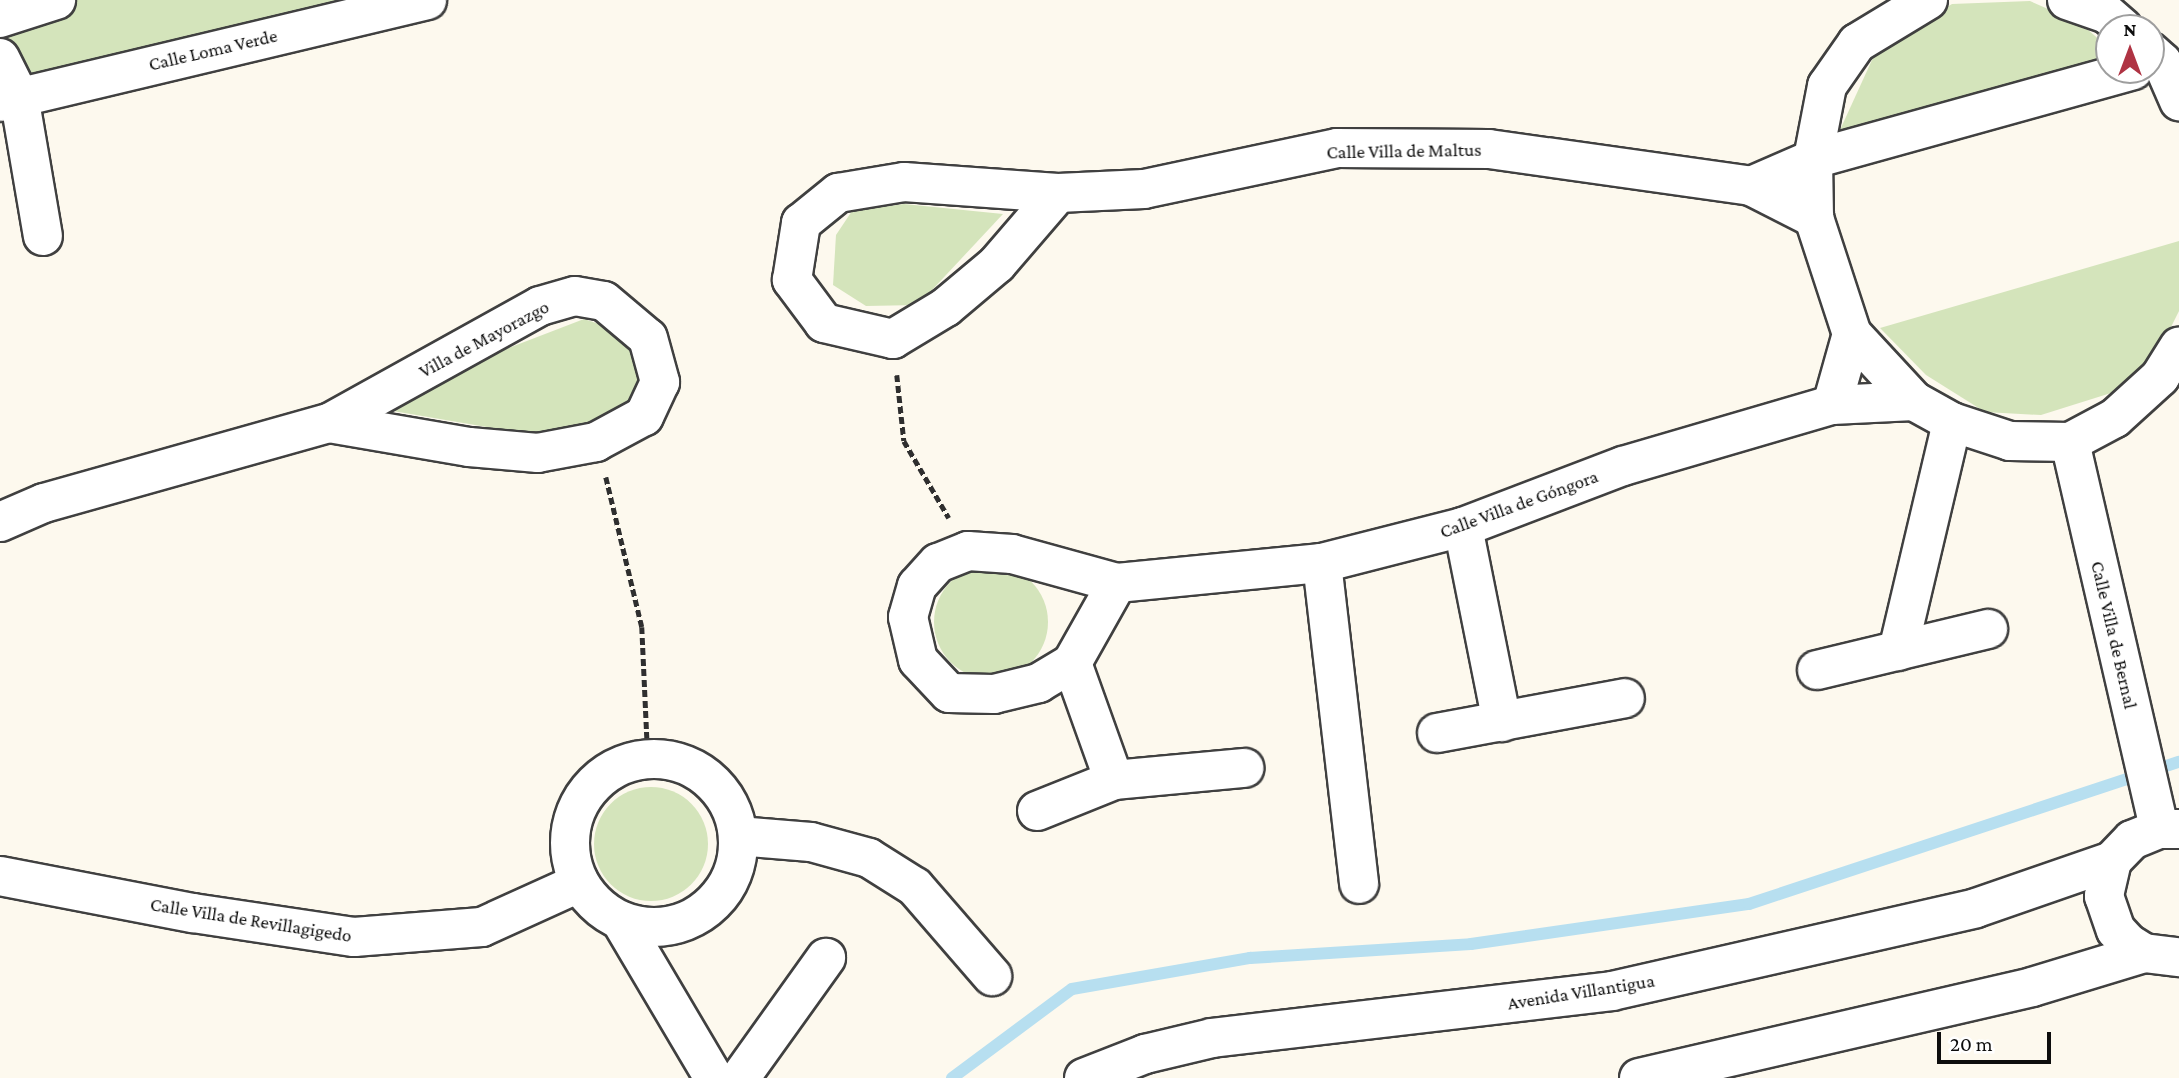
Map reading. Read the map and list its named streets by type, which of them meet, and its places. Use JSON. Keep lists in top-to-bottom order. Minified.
{"streets":{"street":["Calle Loma Verde","Calle Villa de Maltus","Villa de Mayorazgo","Calle Villa de Góngora","Calle Villa de Bernal","Calle Villa de Revillagigedo","Avenida Villantigua"]},"scale_bar":"20 m","north":"top"}
